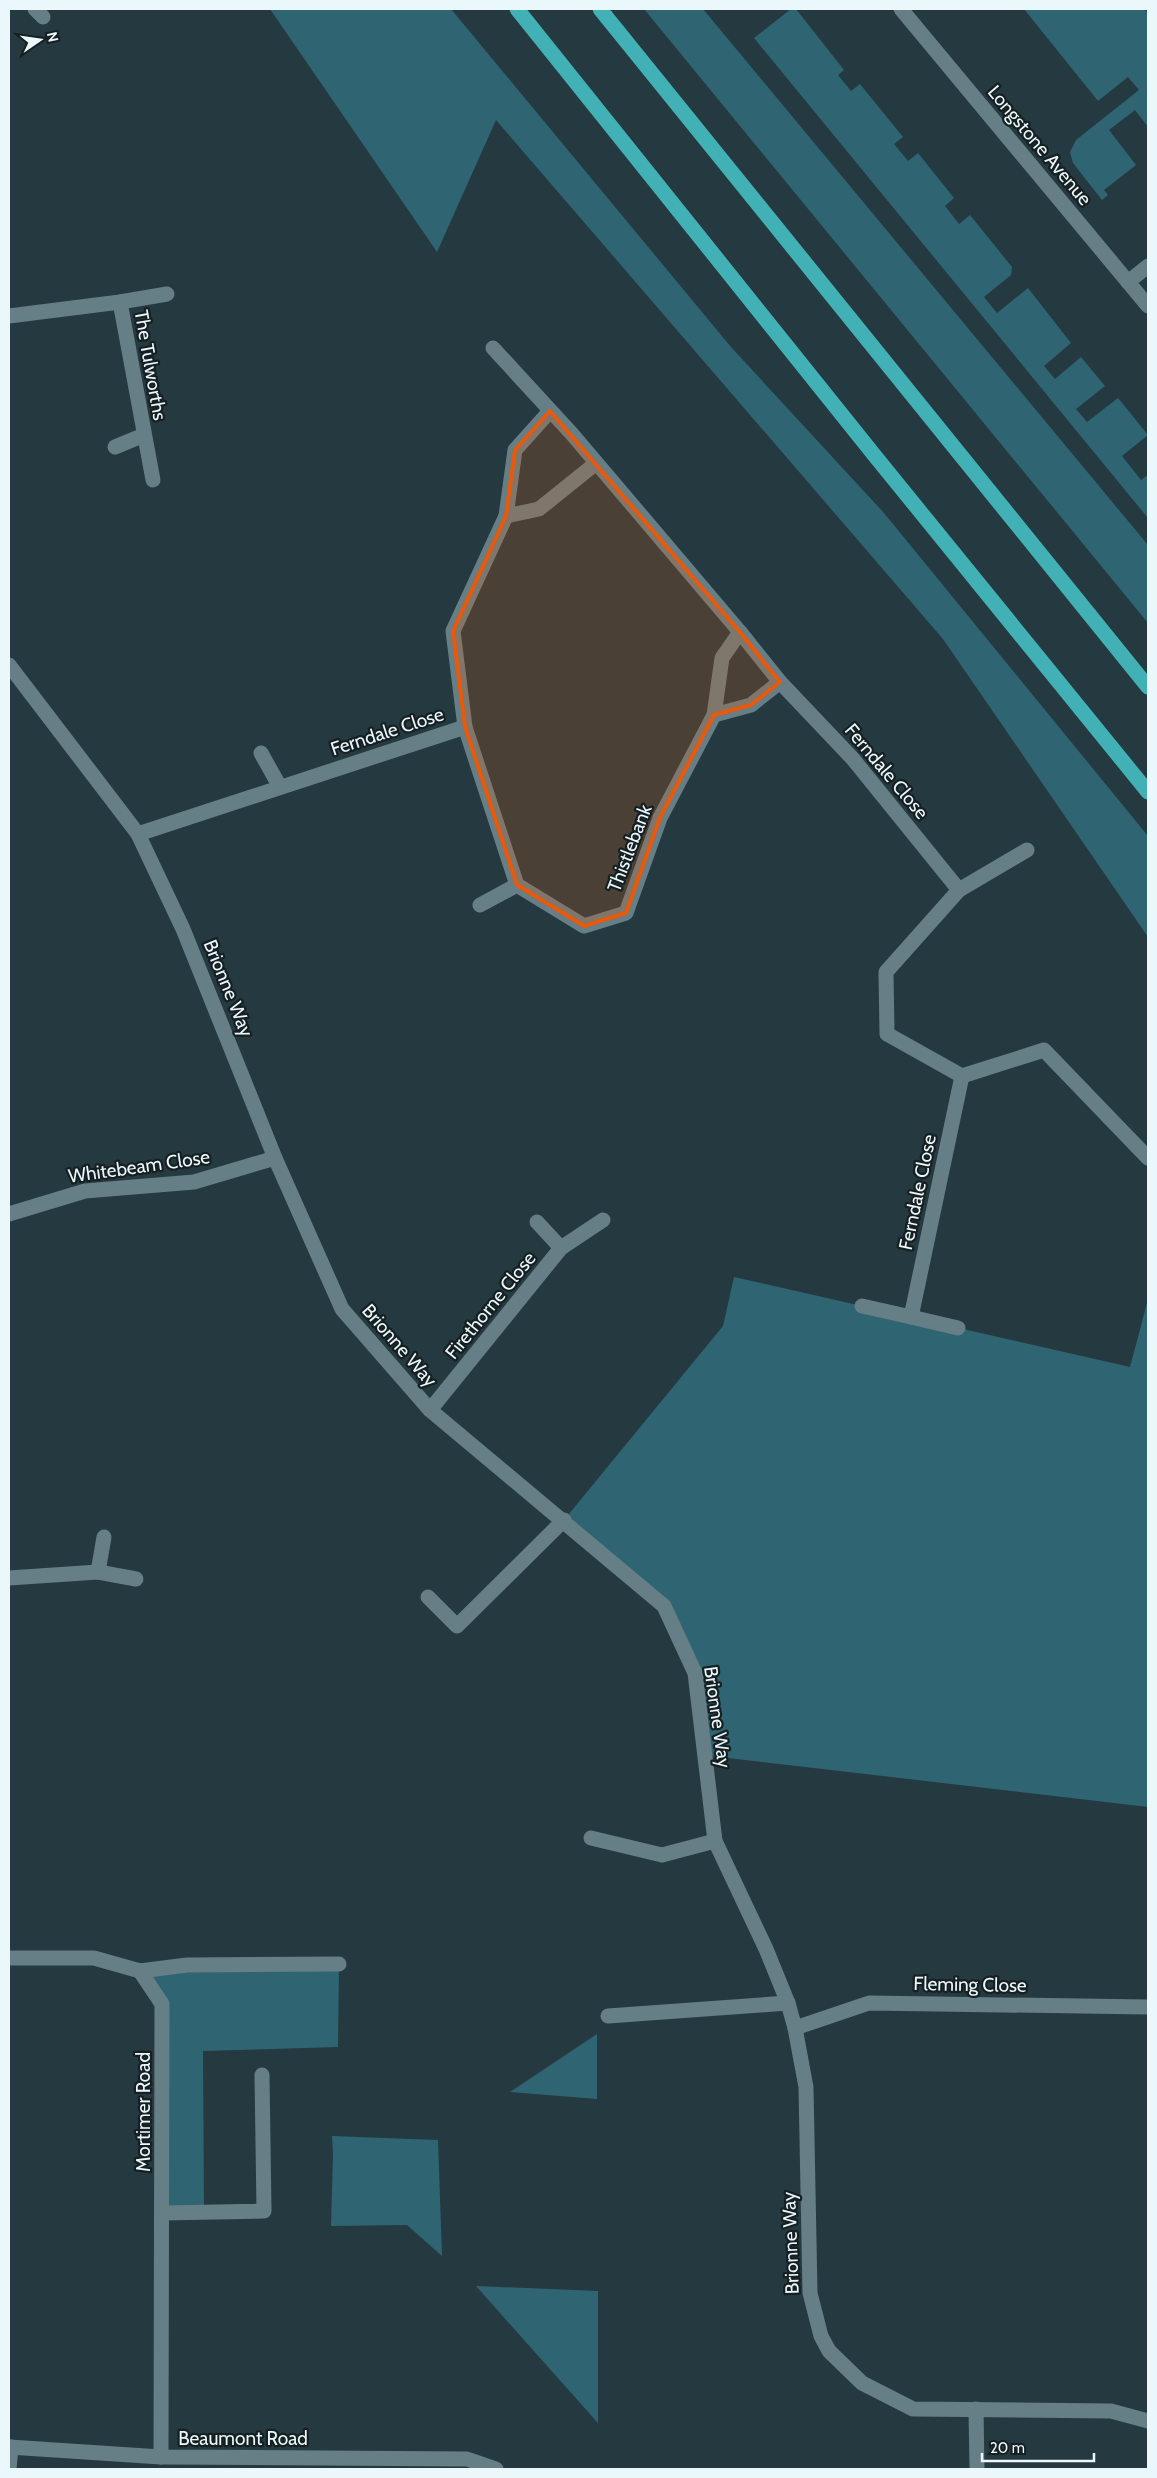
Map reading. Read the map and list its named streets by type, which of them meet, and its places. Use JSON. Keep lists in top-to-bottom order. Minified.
{"streets":{"street":["Longstone Avenue","The Tulworths","Ferndale Close","Thistlebank","Brionne Way","Whitebeam Close","Firethorne Close","Fleming Close","Mortimer Road","Beaumont Road"]},"crossings":[["Ferndale Close","Brionne Way"],["Brionne Way","Whitebeam Close"],["Brionne Way","Firethorne Close"],["Brionne Way","Fleming Close"],["Mortimer Road","Beaumont Road"]],"scale_bar":"20 m","north":"right"}
